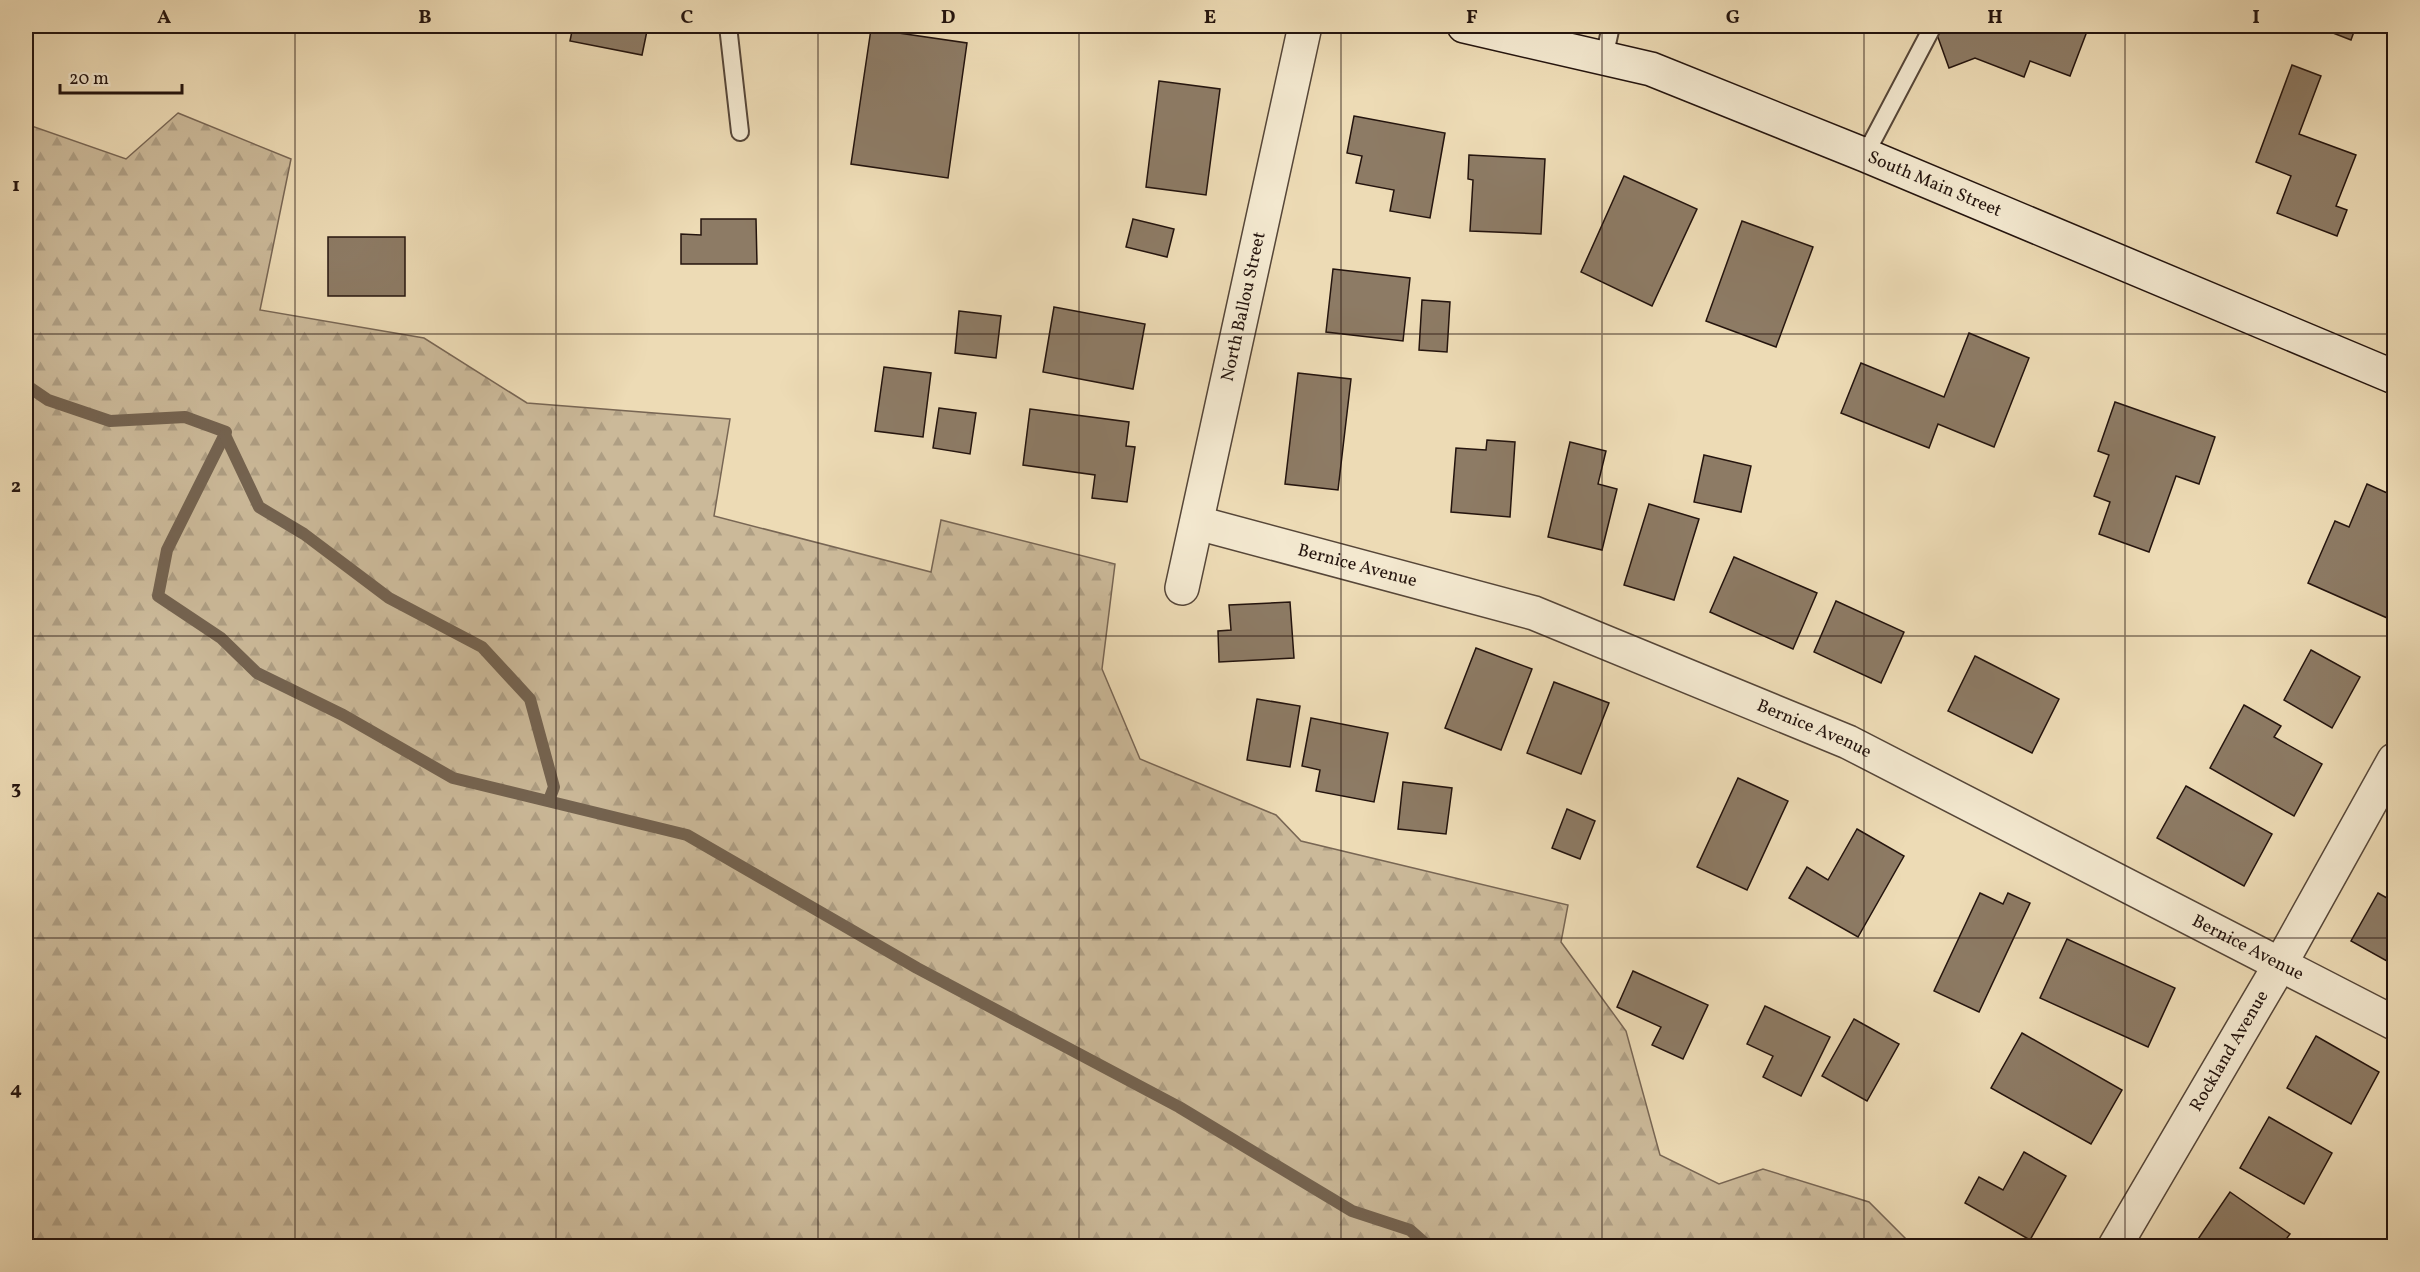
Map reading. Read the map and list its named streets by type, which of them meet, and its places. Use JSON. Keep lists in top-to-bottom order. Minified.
{"streets":{"street":["South Main Street","North Ballou Street","Bernice Avenue","Rockland Avenue"]},"crossings":[["North Ballou Street","Bernice Avenue"],["Bernice Avenue","Rockland Avenue"]],"scale_bar":"20 m","grid":{"columns":["A","B","C","D","E","F","G","H","I"],"rows":["1","2","3","4"]}}
